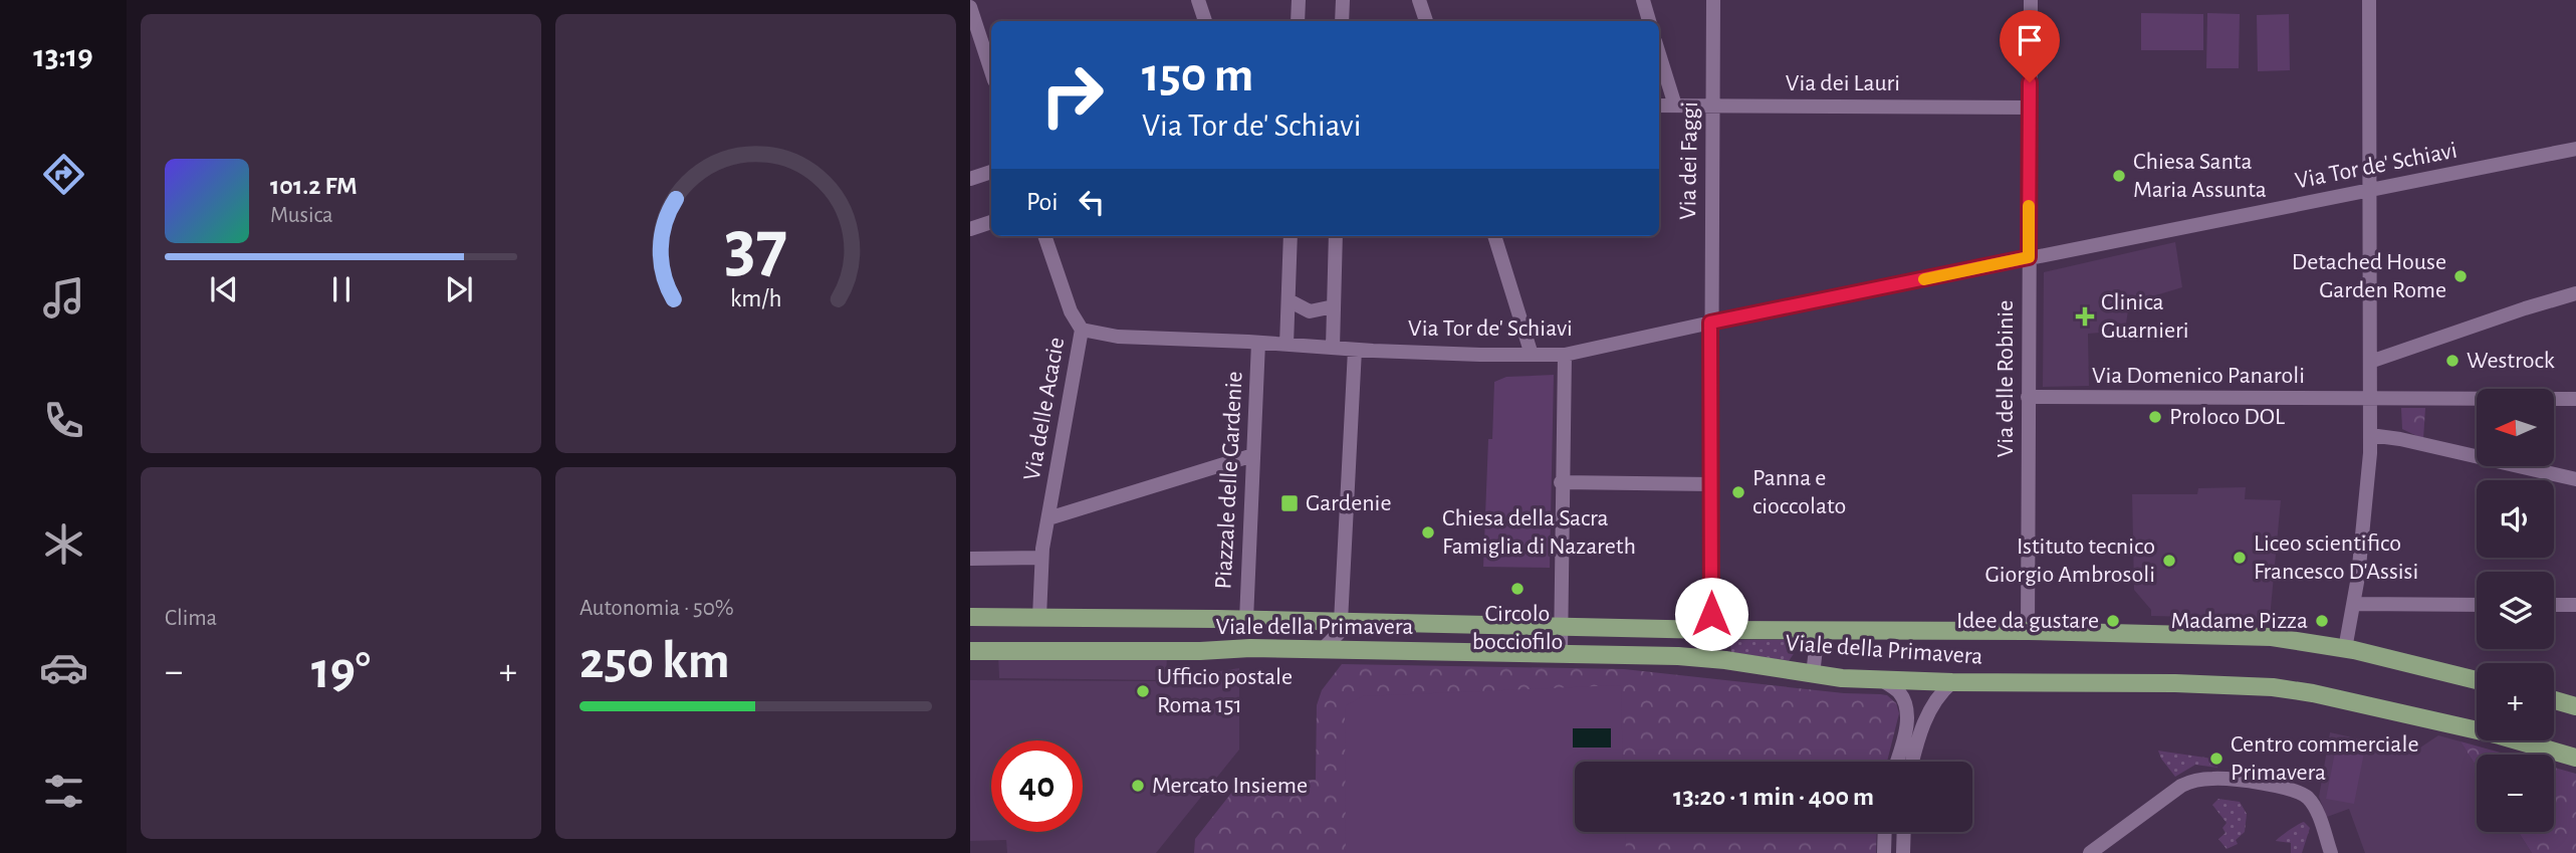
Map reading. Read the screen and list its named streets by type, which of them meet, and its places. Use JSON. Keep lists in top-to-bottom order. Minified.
{"streets":{"main road":["Viale della Primavera"],"street":["Via dei Lauri","Via dei Faggi","Via Tor de' Schiavi","Via Domenico Panaroli","Via delle Robinie","Via delle Acacie","Piazzale delle Gardenie"]},"crossings":[["Via dei Lauri","Via dei Faggi"],["Via dei Lauri","Via delle Robinie"],["Via dei Faggi","Via Tor de' Schiavi"],["Via dei Faggi","Viale della Primavera"],["Via Tor de' Schiavi","Via delle Robinie"],["Via Tor de' Schiavi","Via delle Acacie"],["Via Tor de' Schiavi","Piazzale delle Gardenie"],["Via Domenico Panaroli","Via delle Robinie"],["Via delle Robinie","Viale della Primavera"],["Via delle Acacie","Viale della Primavera"],["Piazzale delle Gardenie","Viale della Primavera"]],"places":{"other":["Chiesa Santa Maria Assunta","Detached House Garden Rome","Westrock","Proloco DOL","Panna e cioccolato","Chiesa della Sacra Famiglia di Nazareth","Liceo scientifico Francesco D'Assisi","Istituto tecnico Giorgio Ambrosoli","Circolo bocciofilo","Idee da gustare","Madame Pizza","Ufficio postale Roma 151","Centro commerciale Primavera","Mercato Insieme"],"health":["Clinica Guarnieri"],"transit":["Gardenie"]},"north":"left","page":{"tabs":"13:19","turn":["150 m","Via Tor de' Schiavi"],"song":["101.2 FM","Musica"],"then":"Poi","map_buttons":["+","−"],"tile":["Clima",["Autonomia · 50%","250 km"]],"heat":["−","19°","+"],"limit":"40","trip":"13:20 · 1 min · 400 m","gauge":["37","km/h"]}}
